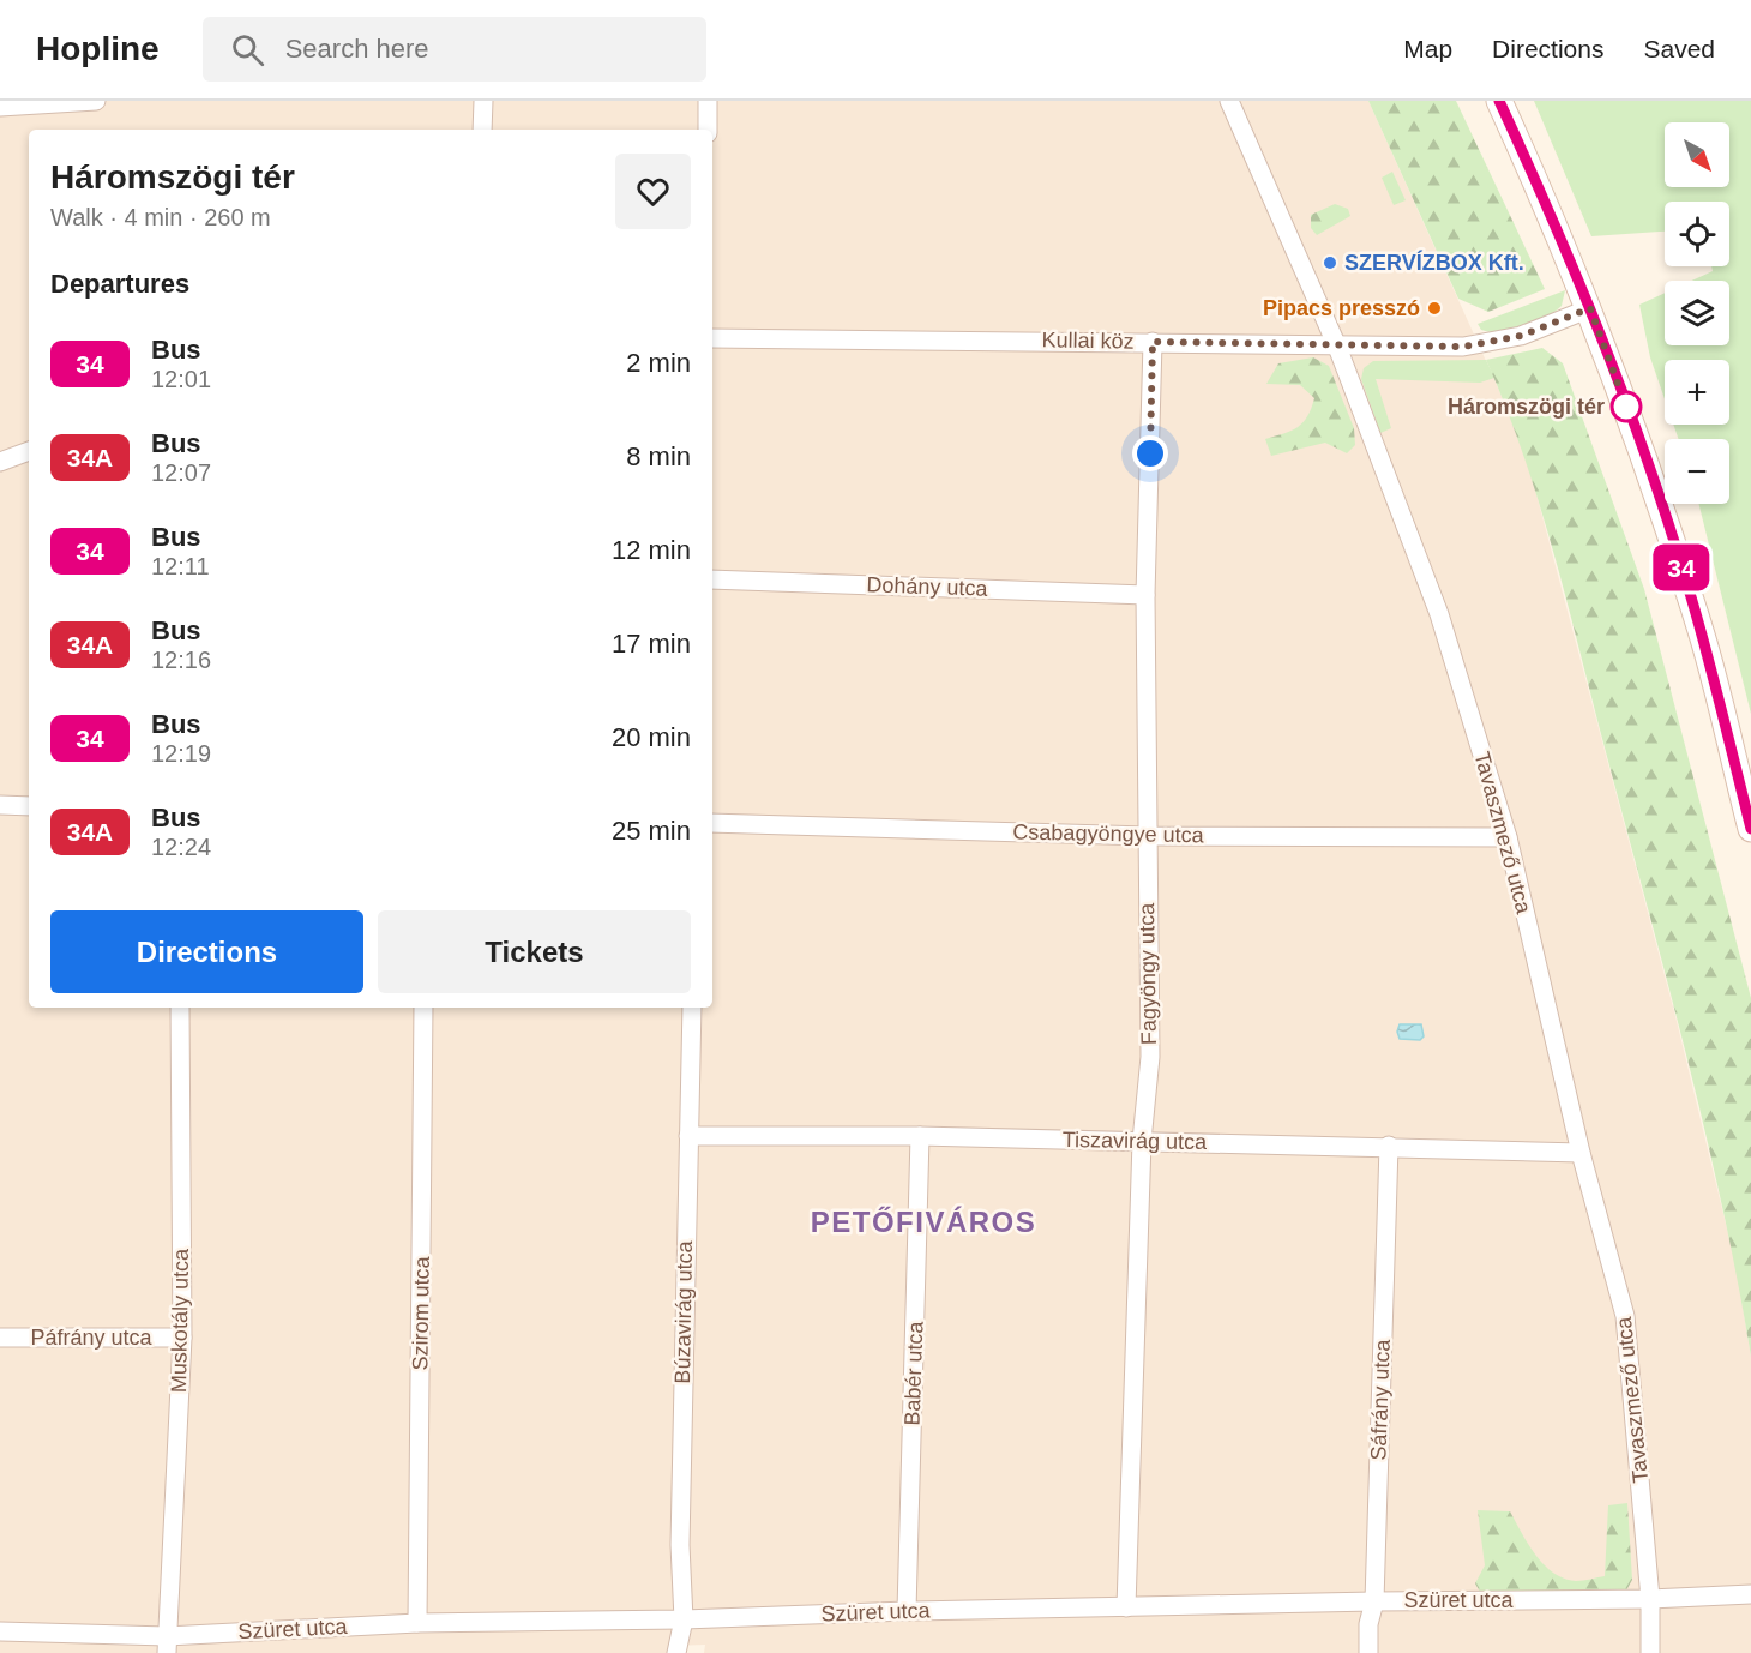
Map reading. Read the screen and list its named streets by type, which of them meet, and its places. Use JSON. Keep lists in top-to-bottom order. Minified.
{"streets":{"street":["Kullai köz","Dohány utca","Tavaszmező utca","Csabagyöngye utca","Fagyöngy utca","Tiszavirág utca","Búzavirág utca","Szirom utca","Muskotály utca","Páfrány utca","Babér utca","Sáfrány utca","Szüret utca"]},"crossings":[["Kullai köz","Tavaszmező utca"],["Kullai köz","Fagyöngy utca"],["Dohány utca","Fagyöngy utca"],["Tavaszmező utca","Csabagyöngye utca"],["Tavaszmező utca","Tiszavirág utca"],["Tavaszmező utca","Szüret utca"],["Csabagyöngye utca","Fagyöngy utca"],["Fagyöngy utca","Tiszavirág utca"],["Fagyöngy utca","Szüret utca"],["Tiszavirág utca","Búzavirág utca"],["Tiszavirág utca","Babér utca"],["Tiszavirág utca","Sáfrány utca"],["Búzavirág utca","Szüret utca"],["Szirom utca","Szüret utca"],["Muskotály utca","Páfrány utca"],["Muskotály utca","Szüret utca"],["Babér utca","Szüret utca"],["Sáfrány utca","Szüret utca"]],"districts":["PETŐFIVÁROS"],"places":["SZERVÍZBOX Kft.","Pipacs presszó","Háromszögi tér"],"lines":["bus line 34"],"north":"bottom right","page":{"header":"Hopline","search":"Search here","nav":["Map","Directions","Saved"],"on_map":"34","map_buttons":["+","−"],"heading":[["Háromszögi tér","Walk · 4 min · 260 m"],"Departures"],"list":[{"mark":"34","name":"Bus","note":"12:01","value":"2 min"},{"mark":"34A","name":"Bus","note":"12:07","value":"8 min"},{"mark":"34","name":"Bus","note":"12:11","value":"12 min"},{"mark":"34A","name":"Bus","note":"12:16","value":"17 min"},{"mark":"34","name":"Bus","note":"12:19","value":"20 min"},{"mark":"34A","name":"Bus","note":"12:24","value":"25 min"}],"buttons":["Directions","Tickets"]}}
